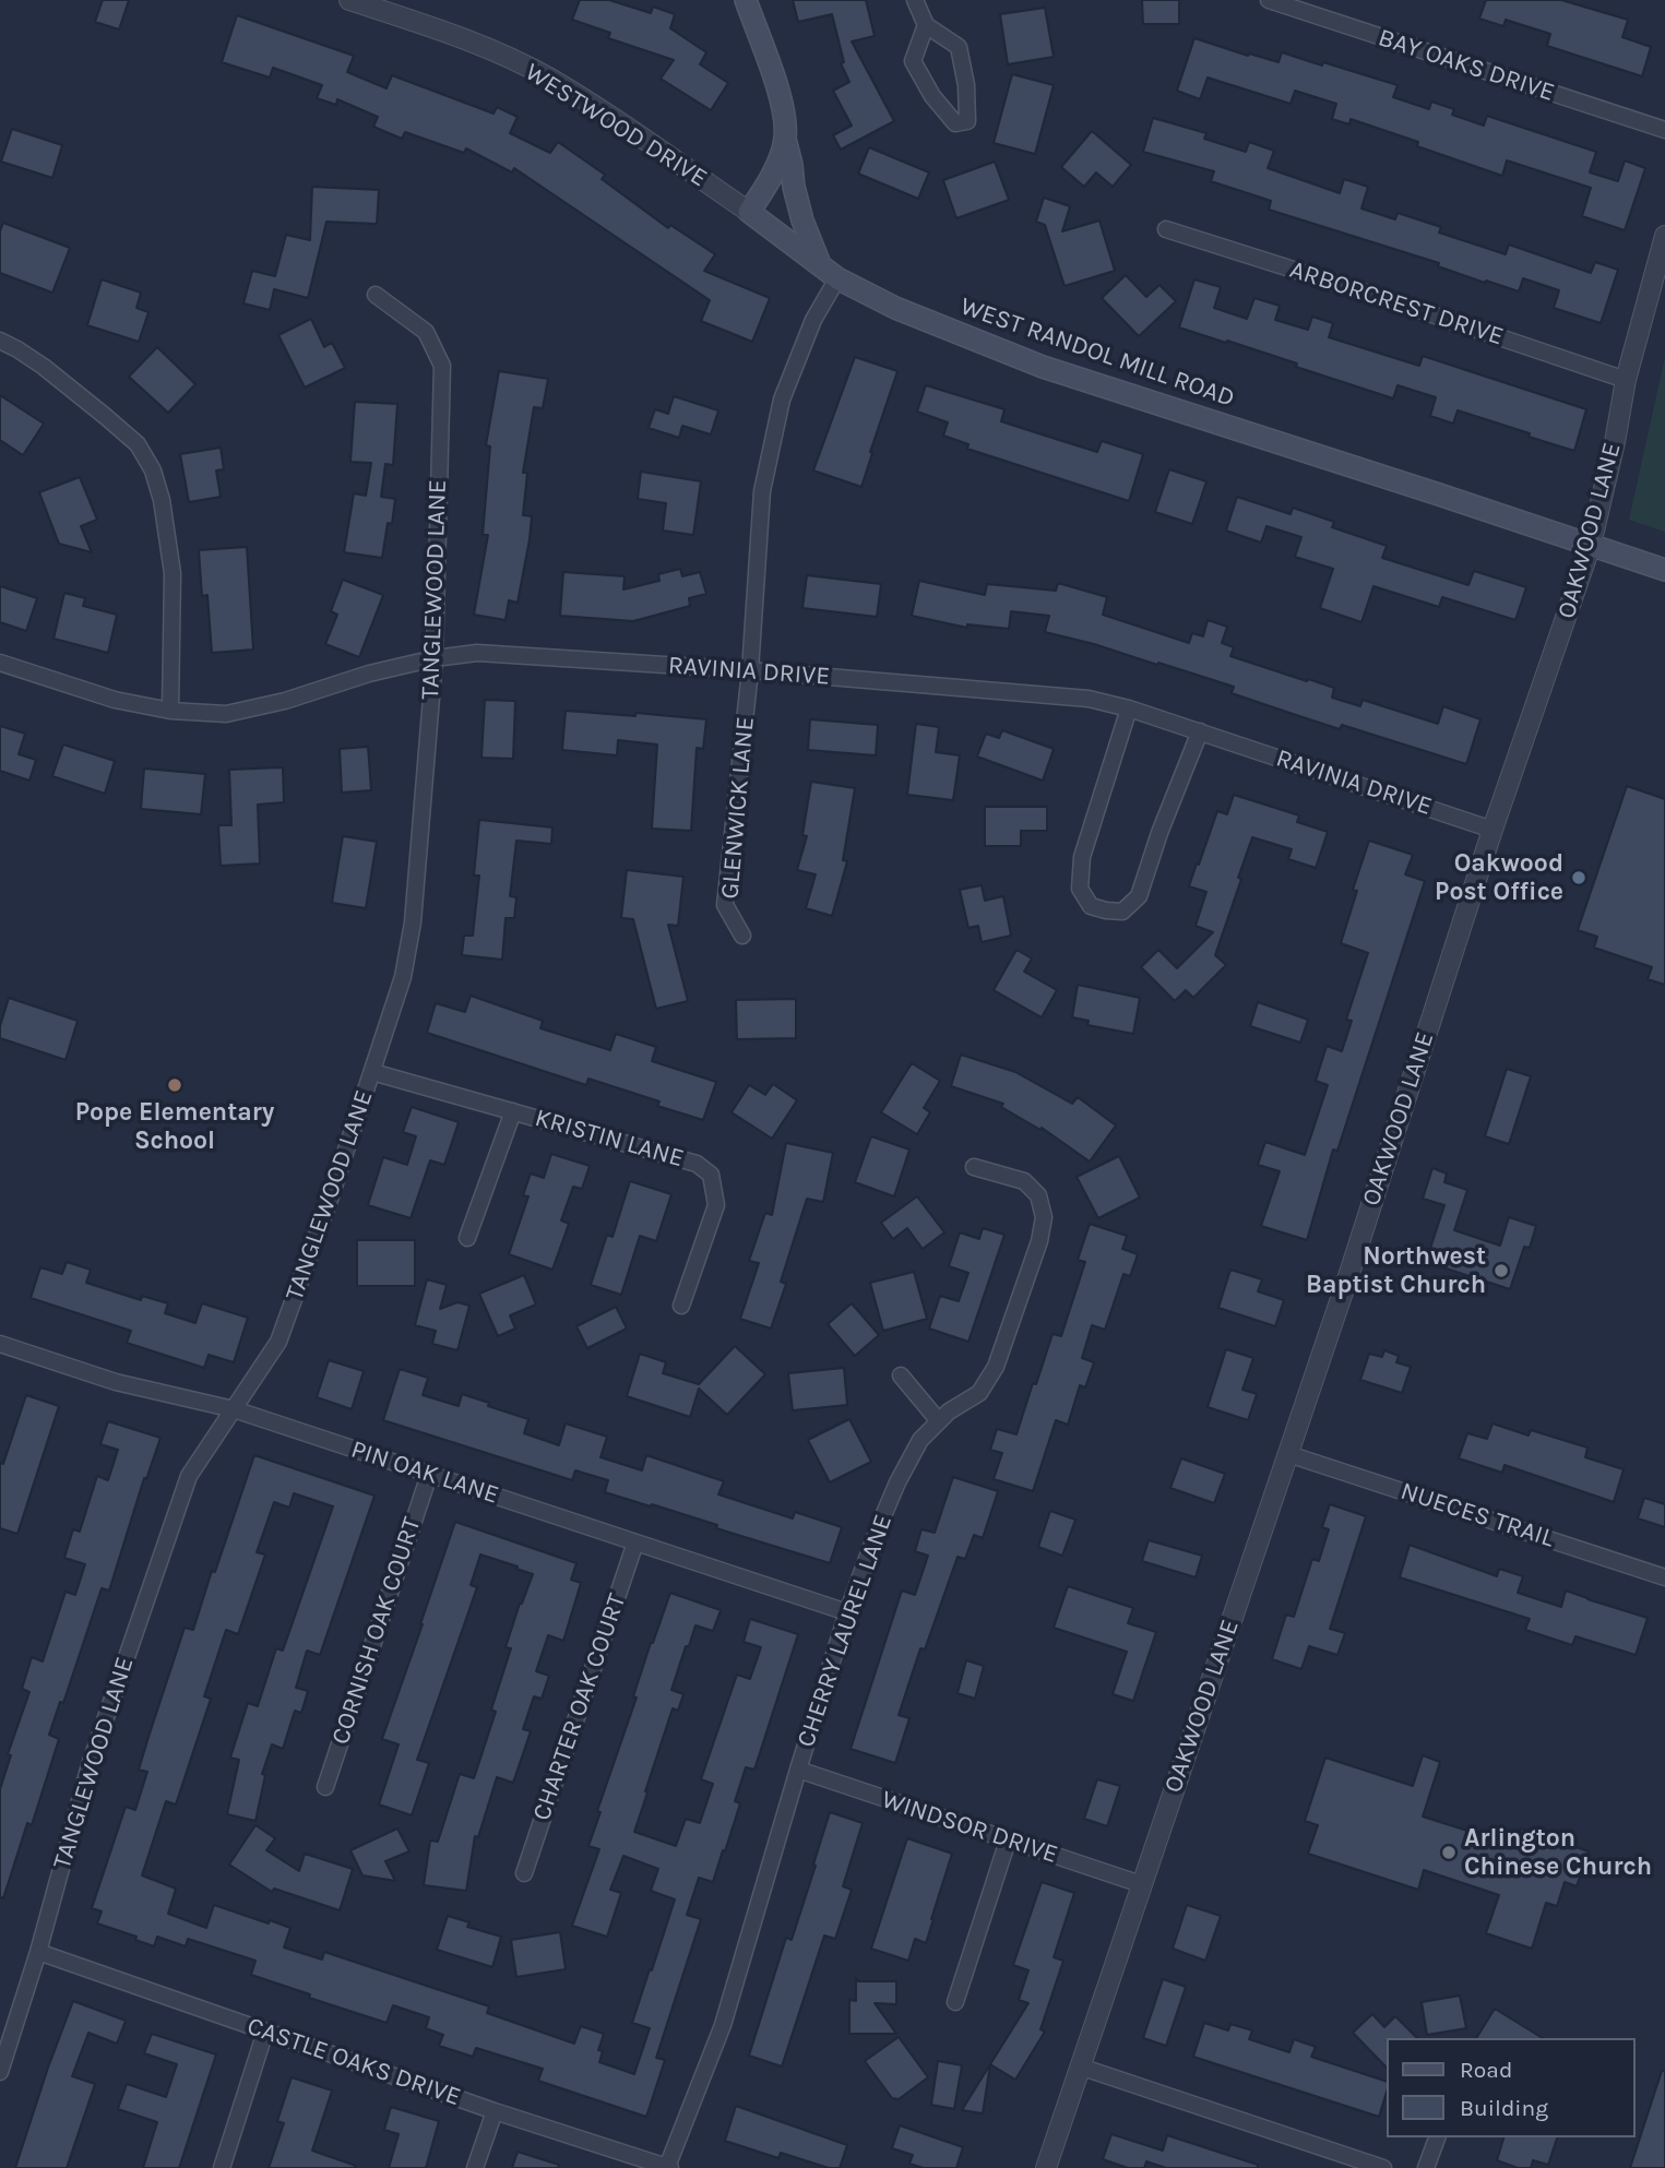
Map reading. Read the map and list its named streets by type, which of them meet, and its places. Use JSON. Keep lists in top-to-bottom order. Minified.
{"streets":{"main road":["WEST RANDOL MILL ROAD"],"street":["BAY OAKS DRIVE","WESTWOOD DRIVE","ARBORCREST DRIVE","OAKWOOD LANE","TANGLEWOOD LANE","RAVINIA DRIVE","GLENWICK LANE","KRISTIN LANE","PIN OAK LANE","NUECES TRAIL","CORNISH OAK COURT","CHERRY LAUREL LANE","CHARTER OAK COURT","WINDSOR DRIVE","CASTLE OAKS DRIVE"]},"crossings":[["WESTWOOD DRIVE","WEST RANDOL MILL ROAD"],["ARBORCREST DRIVE","OAKWOOD LANE"],["WEST RANDOL MILL ROAD","OAKWOOD LANE"],["WEST RANDOL MILL ROAD","GLENWICK LANE"],["OAKWOOD LANE","RAVINIA DRIVE"],["OAKWOOD LANE","NUECES TRAIL"],["OAKWOOD LANE","WINDSOR DRIVE"],["TANGLEWOOD LANE","RAVINIA DRIVE"],["TANGLEWOOD LANE","KRISTIN LANE"],["TANGLEWOOD LANE","PIN OAK LANE"],["TANGLEWOOD LANE","CASTLE OAKS DRIVE"],["RAVINIA DRIVE","GLENWICK LANE"],["PIN OAK LANE","CORNISH OAK COURT"],["PIN OAK LANE","CHERRY LAUREL LANE"],["PIN OAK LANE","CHARTER OAK COURT"],["CHERRY LAUREL LANE","WINDSOR DRIVE"],["CHERRY LAUREL LANE","CASTLE OAKS DRIVE"]],"places":["Oakwood Post Office","Pope Elementary School","Northwest Baptist Church","Arlington Chinese Church"],"legend":["Road","Building"]}
